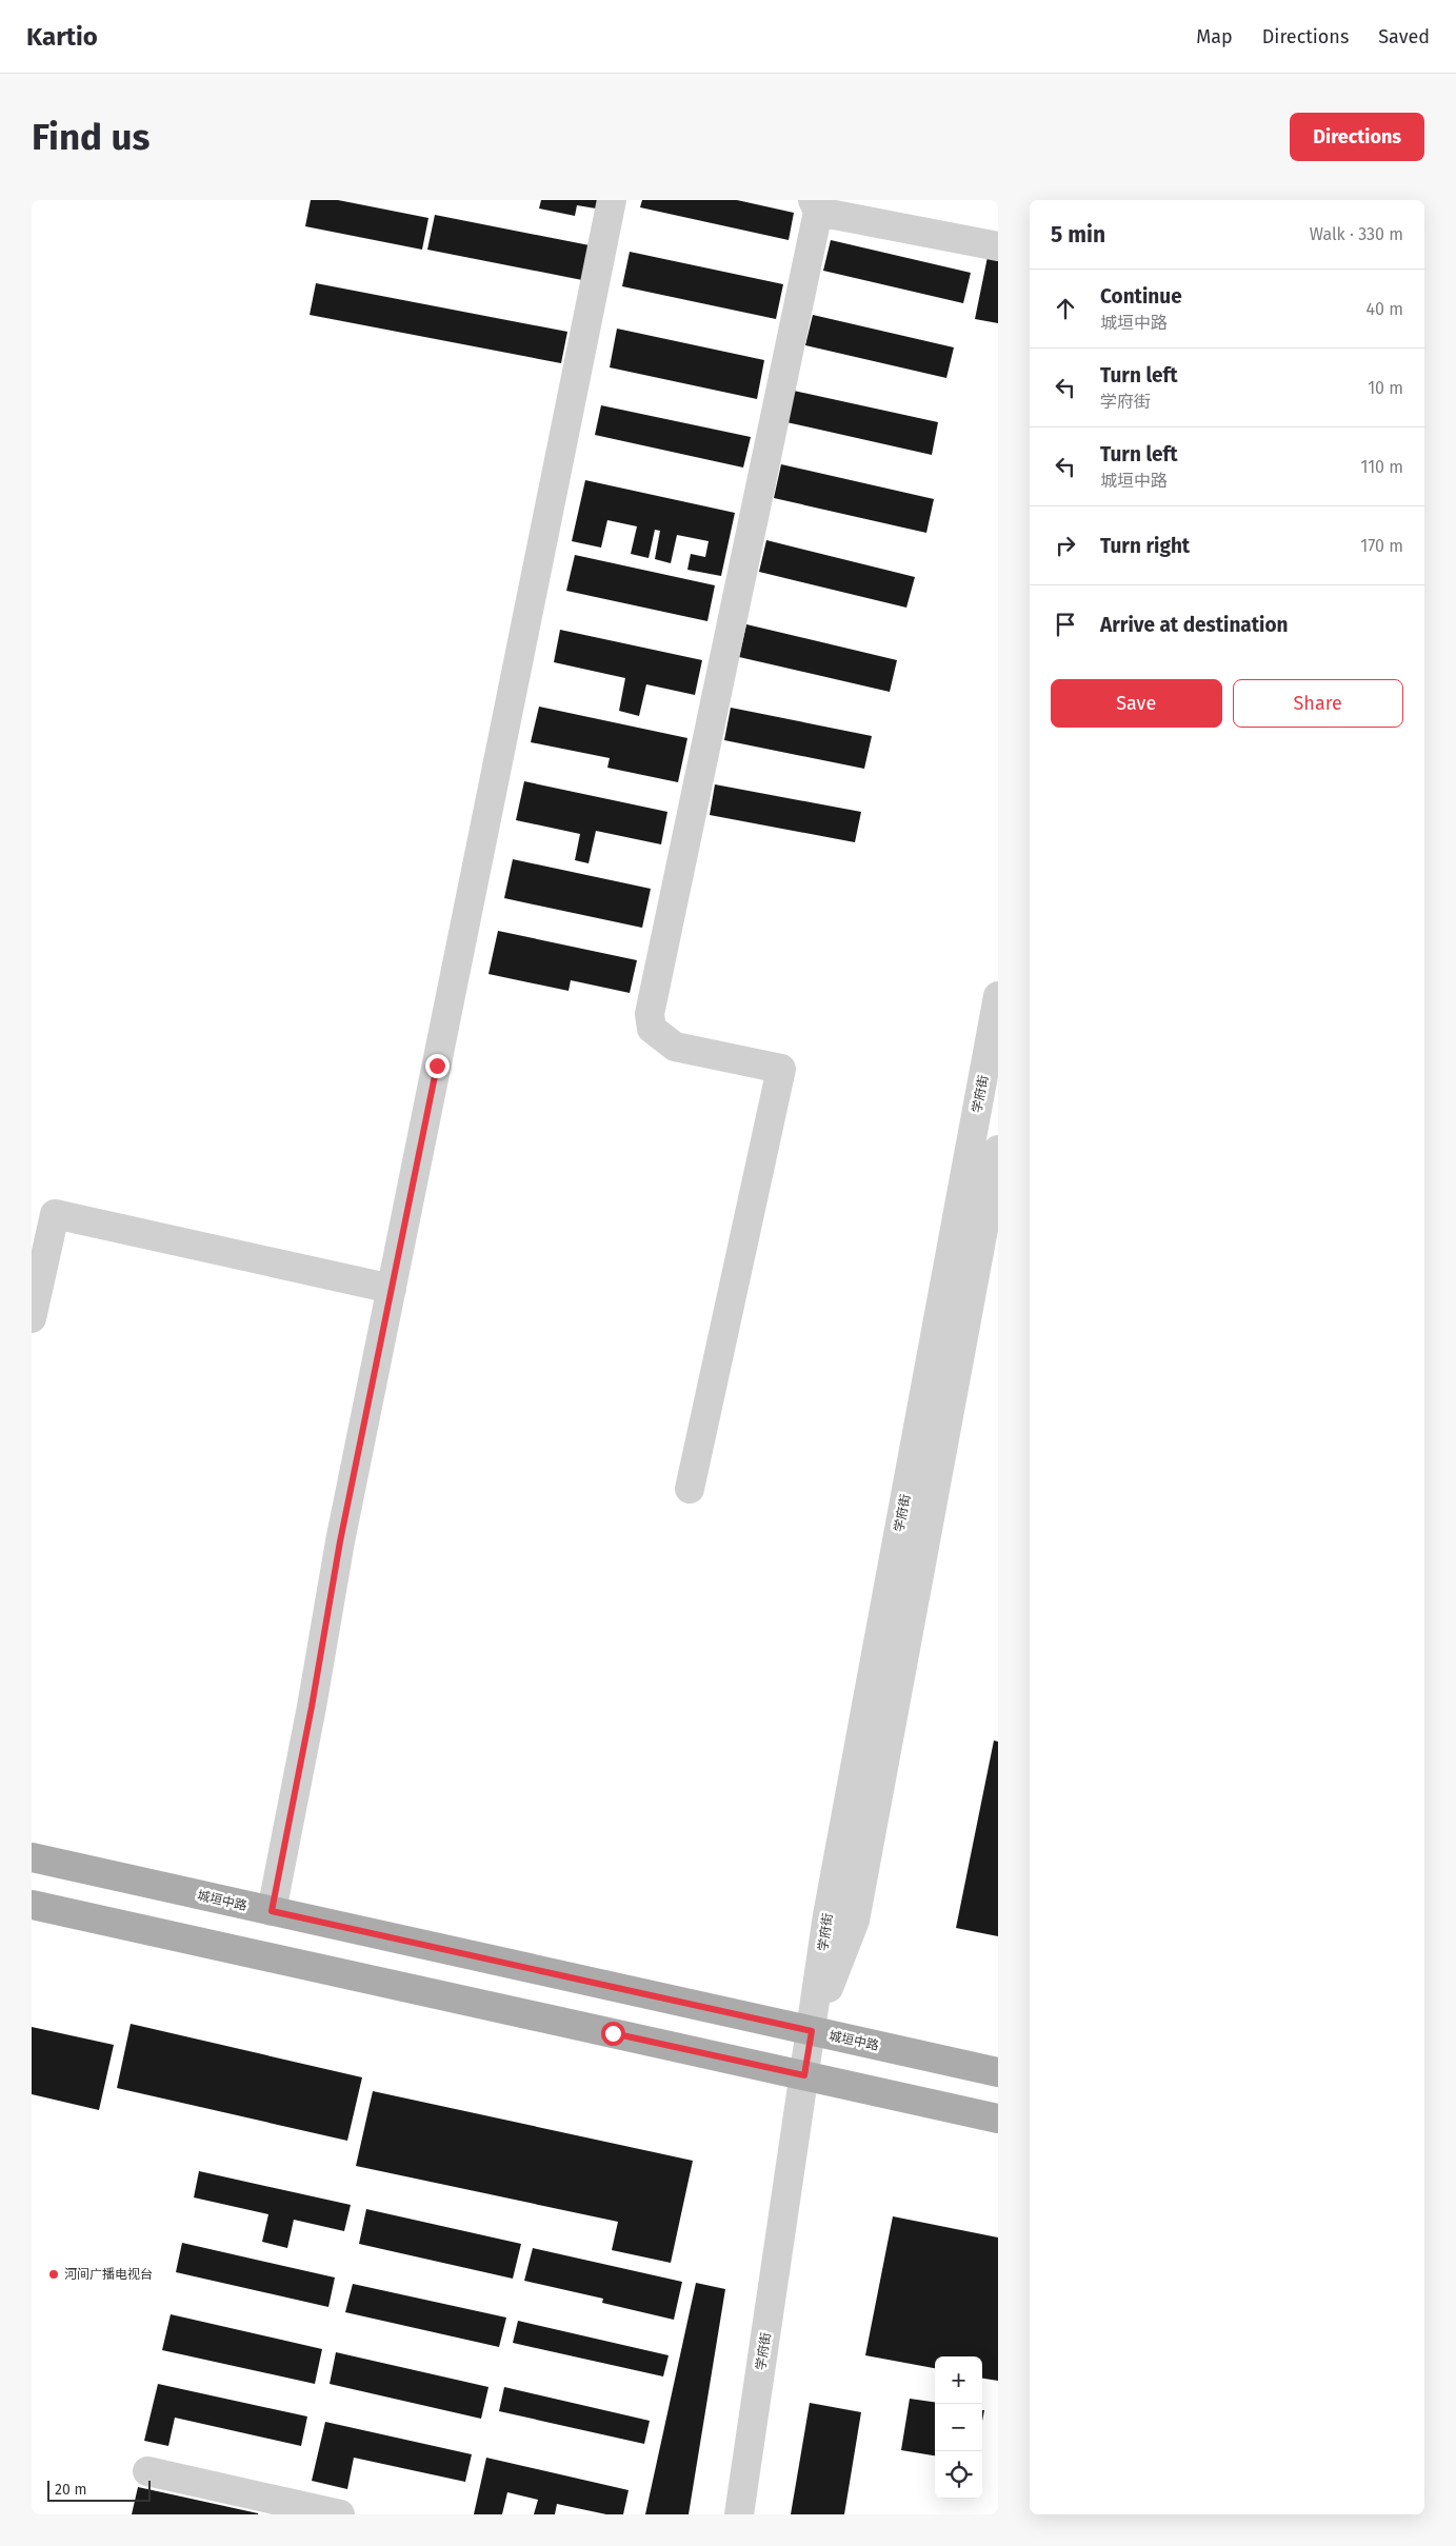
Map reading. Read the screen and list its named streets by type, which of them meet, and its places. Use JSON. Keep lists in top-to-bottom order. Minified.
{"streets":{"main road":["城垣中路"],"street":["学府街"]},"crossings":[["学府街","城垣中路"]],"places":["河间广播电视台"],"scale_bar":"20 m","page":{"header":"Kartio","nav":["Map","Directions","Saved"],"buttons":["Directions",["Save","Share"]],"title":"Find us","heading":["5 min","Walk · 330 m"],"list":[["Continue","城垣中路","40 m"],["Turn left","学府街","10 m"],["Turn left","城垣中路","110 m"],["Turn right","170 m"],"Arrive at destination"],"map_buttons":["+","−"],"scale":"20 m"}}
